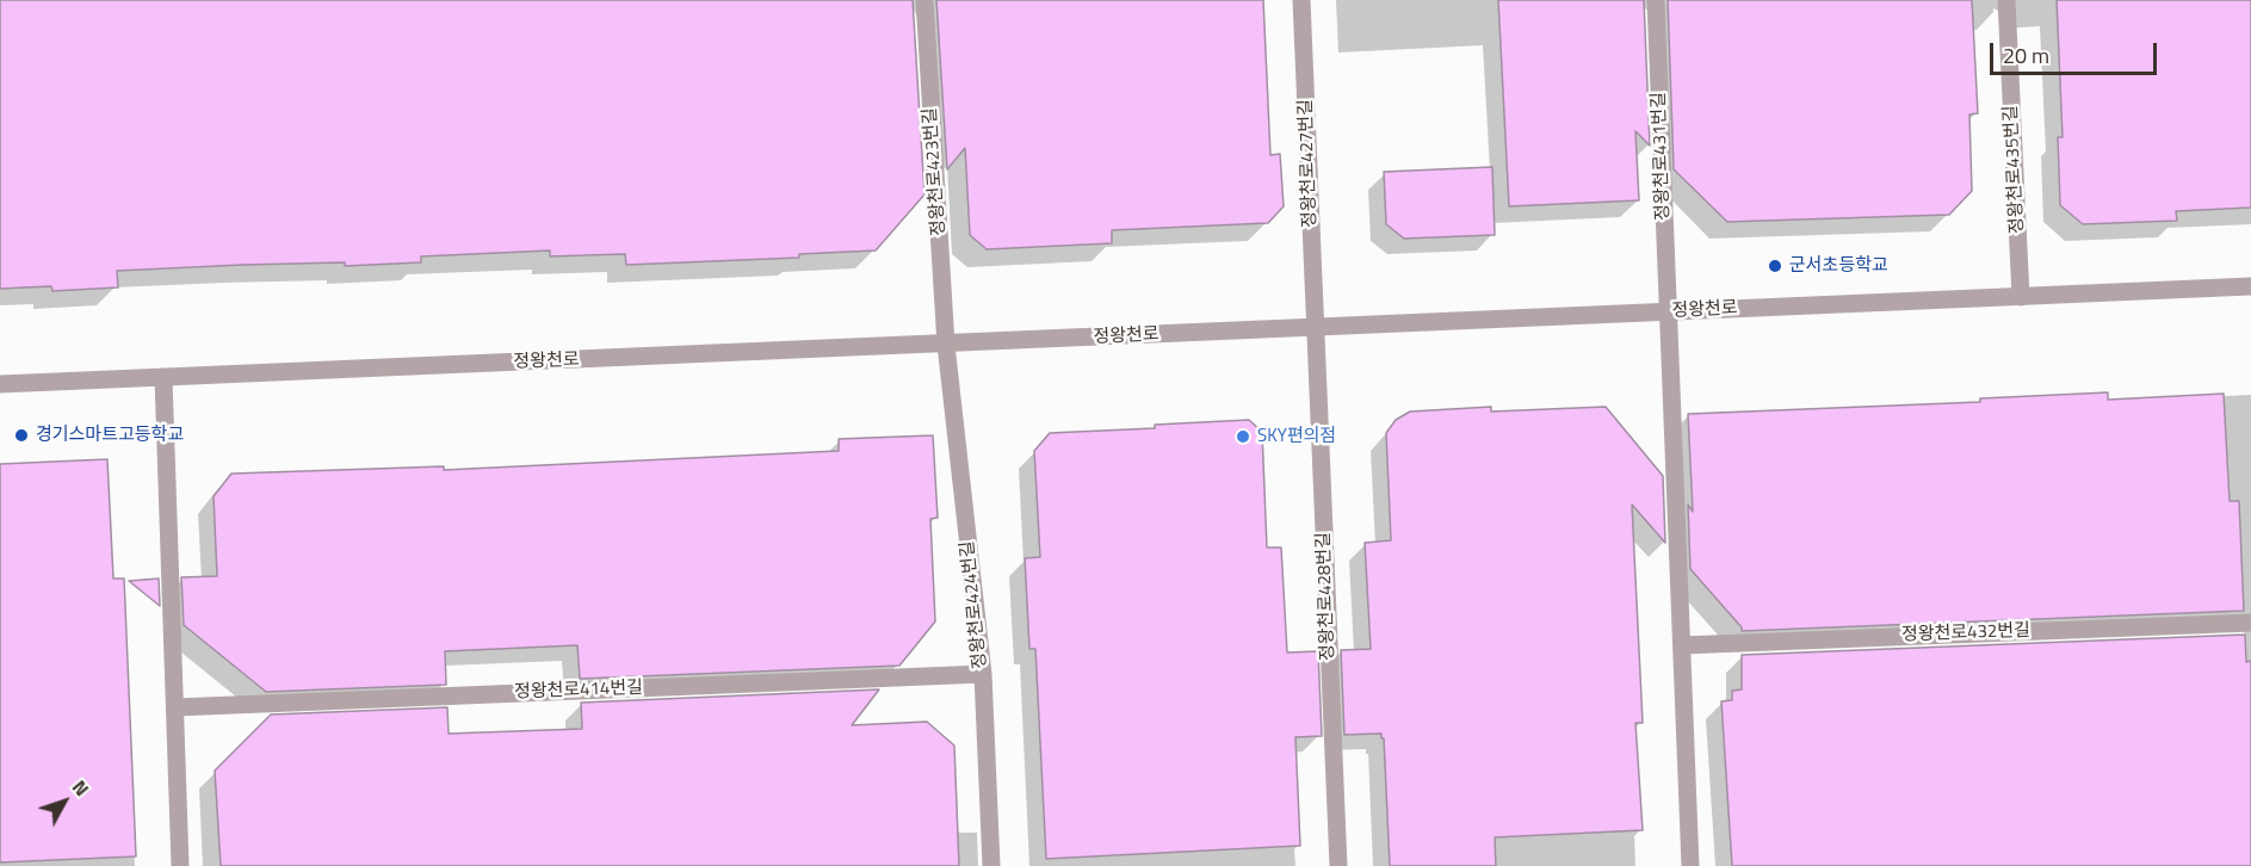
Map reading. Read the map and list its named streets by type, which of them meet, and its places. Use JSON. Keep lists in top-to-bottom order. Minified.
{"streets":{"street":["정왕천로431번길","정왕천로427번길","정왕천로435번길","정왕천로423번길","정왕천로","정왕천로428번길","정왕천로424번길","정왕천로432번길","정왕천로414번길"]},"crossings":[["정왕천로431번길","정왕천로"],["정왕천로427번길","정왕천로"],["정왕천로427번길","정왕천로428번길"],["정왕천로435번길","정왕천로"],["정왕천로423번길","정왕천로"],["정왕천로423번길","정왕천로424번길"],["정왕천로","정왕천로428번길"],["정왕천로","정왕천로424번길"],["정왕천로424번길","정왕천로414번길"]],"places":["군서초등학교","경기스마트고등학교","SKY편의점"],"scale_bar":"20 m","north":"top right"}
